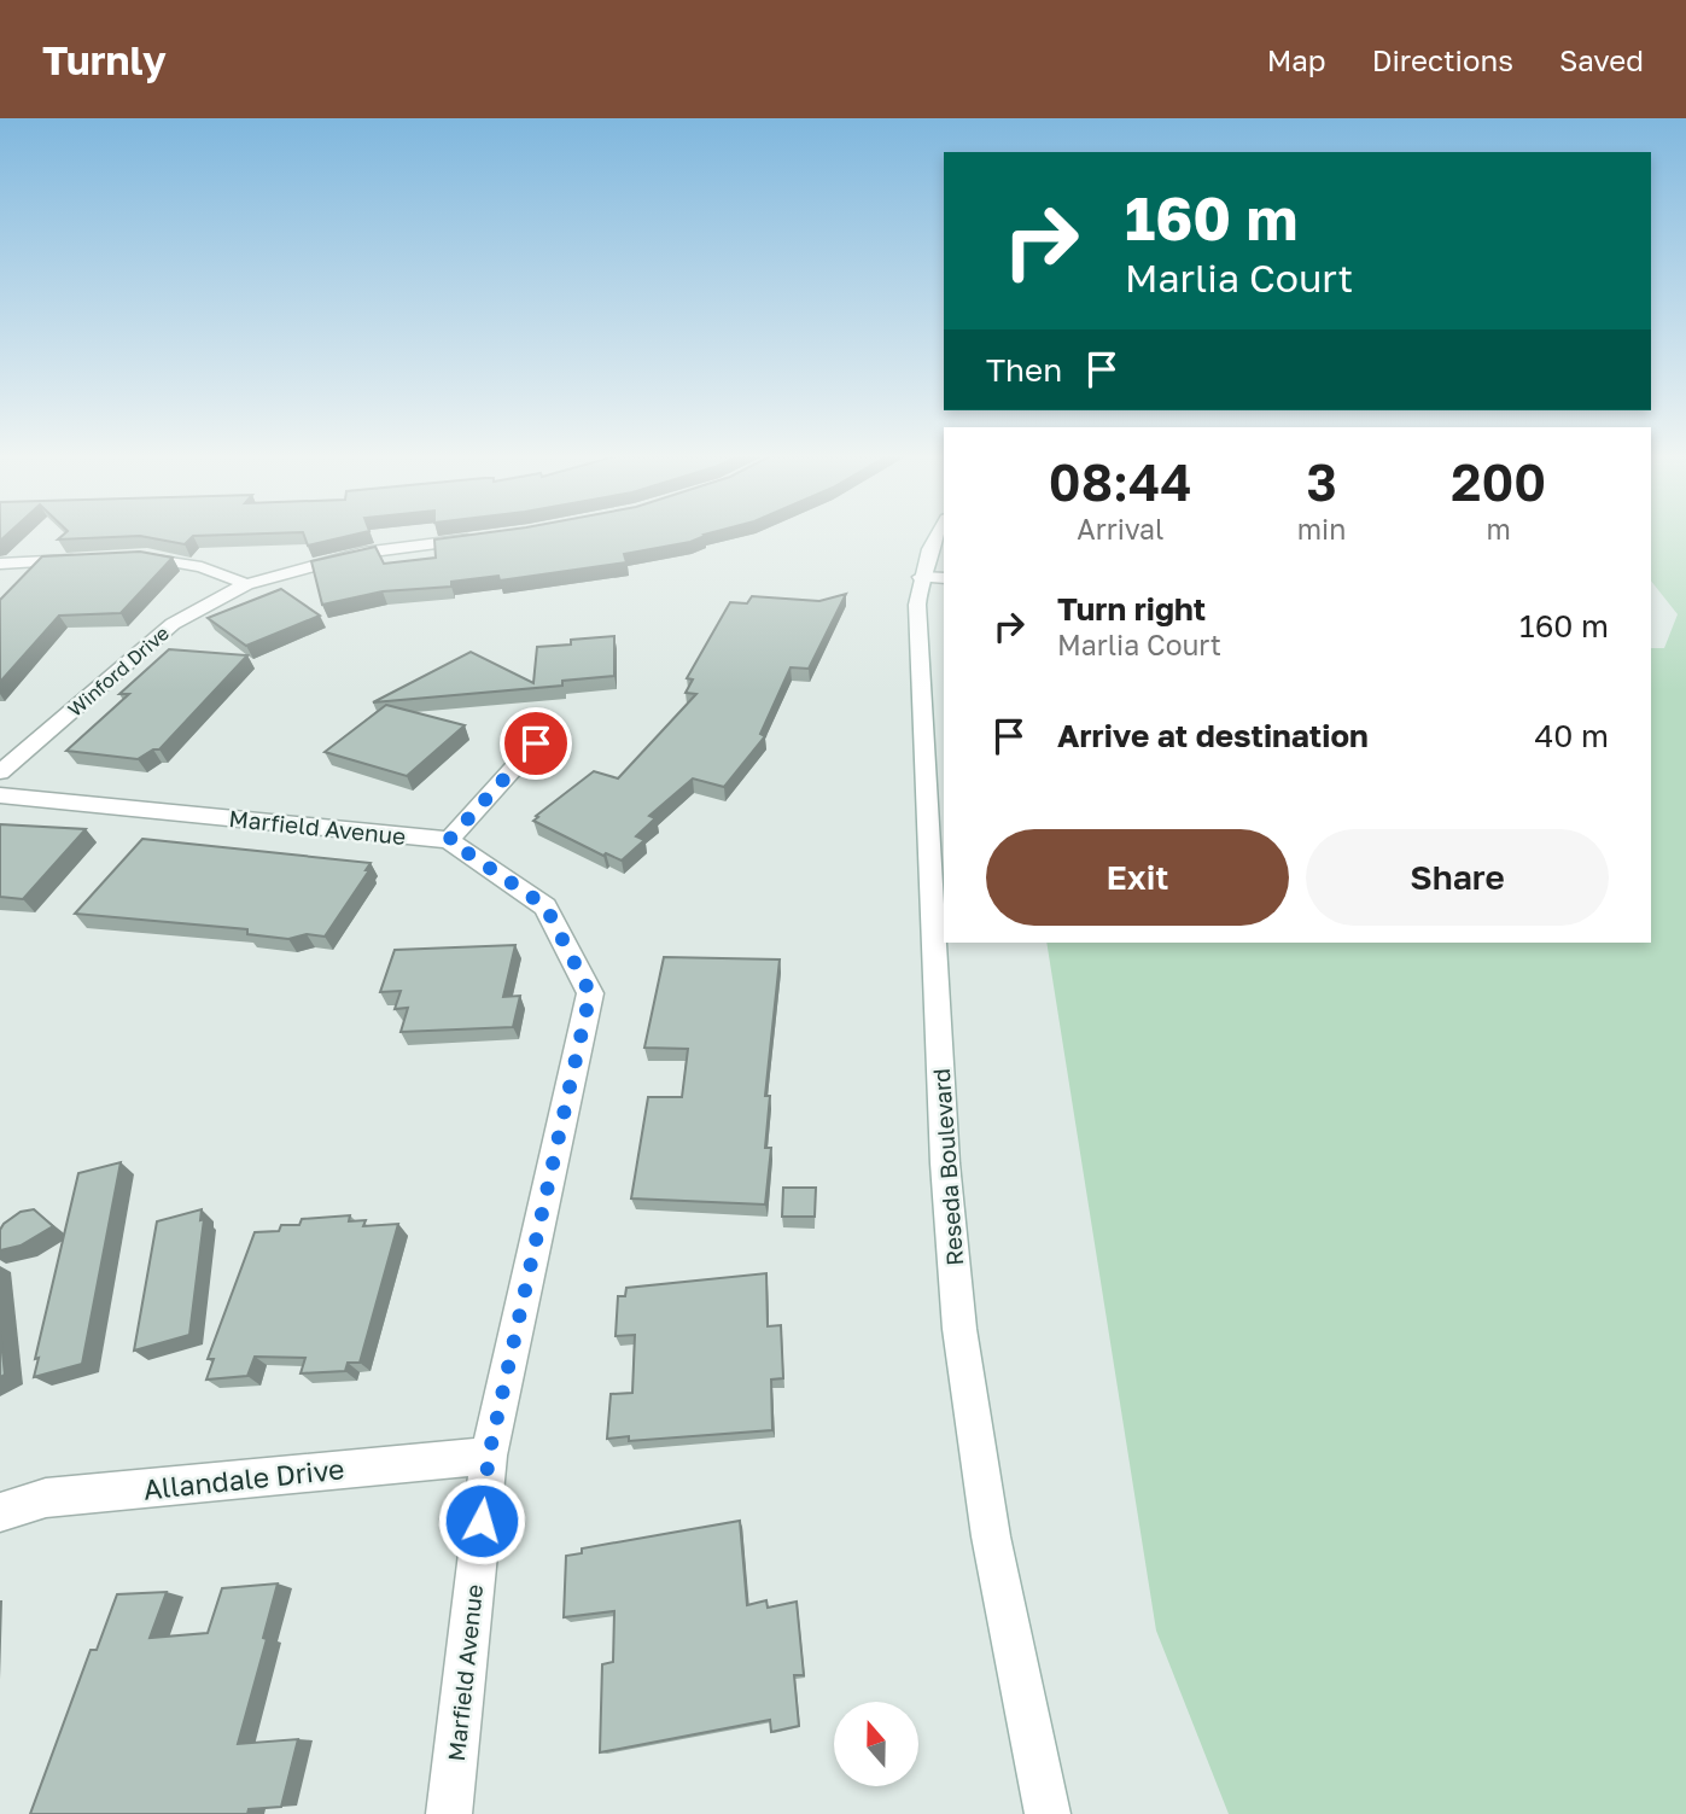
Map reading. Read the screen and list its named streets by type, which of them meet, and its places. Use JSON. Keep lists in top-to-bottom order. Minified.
{"streets":{"street":["Winford Drive","Marfield Avenue","Reseda Boulevard","Allandale Drive"]},"crossings":[["Marfield Avenue","Allandale Drive"]],"north":"top","page":{"header":"Turnly","nav":["Map","Directions","Saved"],"turn":["160 m","Marlia Court"],"then":"Then","eta":["08:44","Arrival","3","min","200","m"],"list":[{"name":"Turn right","note":"Marlia Court","value":"160 m"},{"name":"Arrive at destination","value":"40 m"}],"buttons":["Exit","Share"]}}
